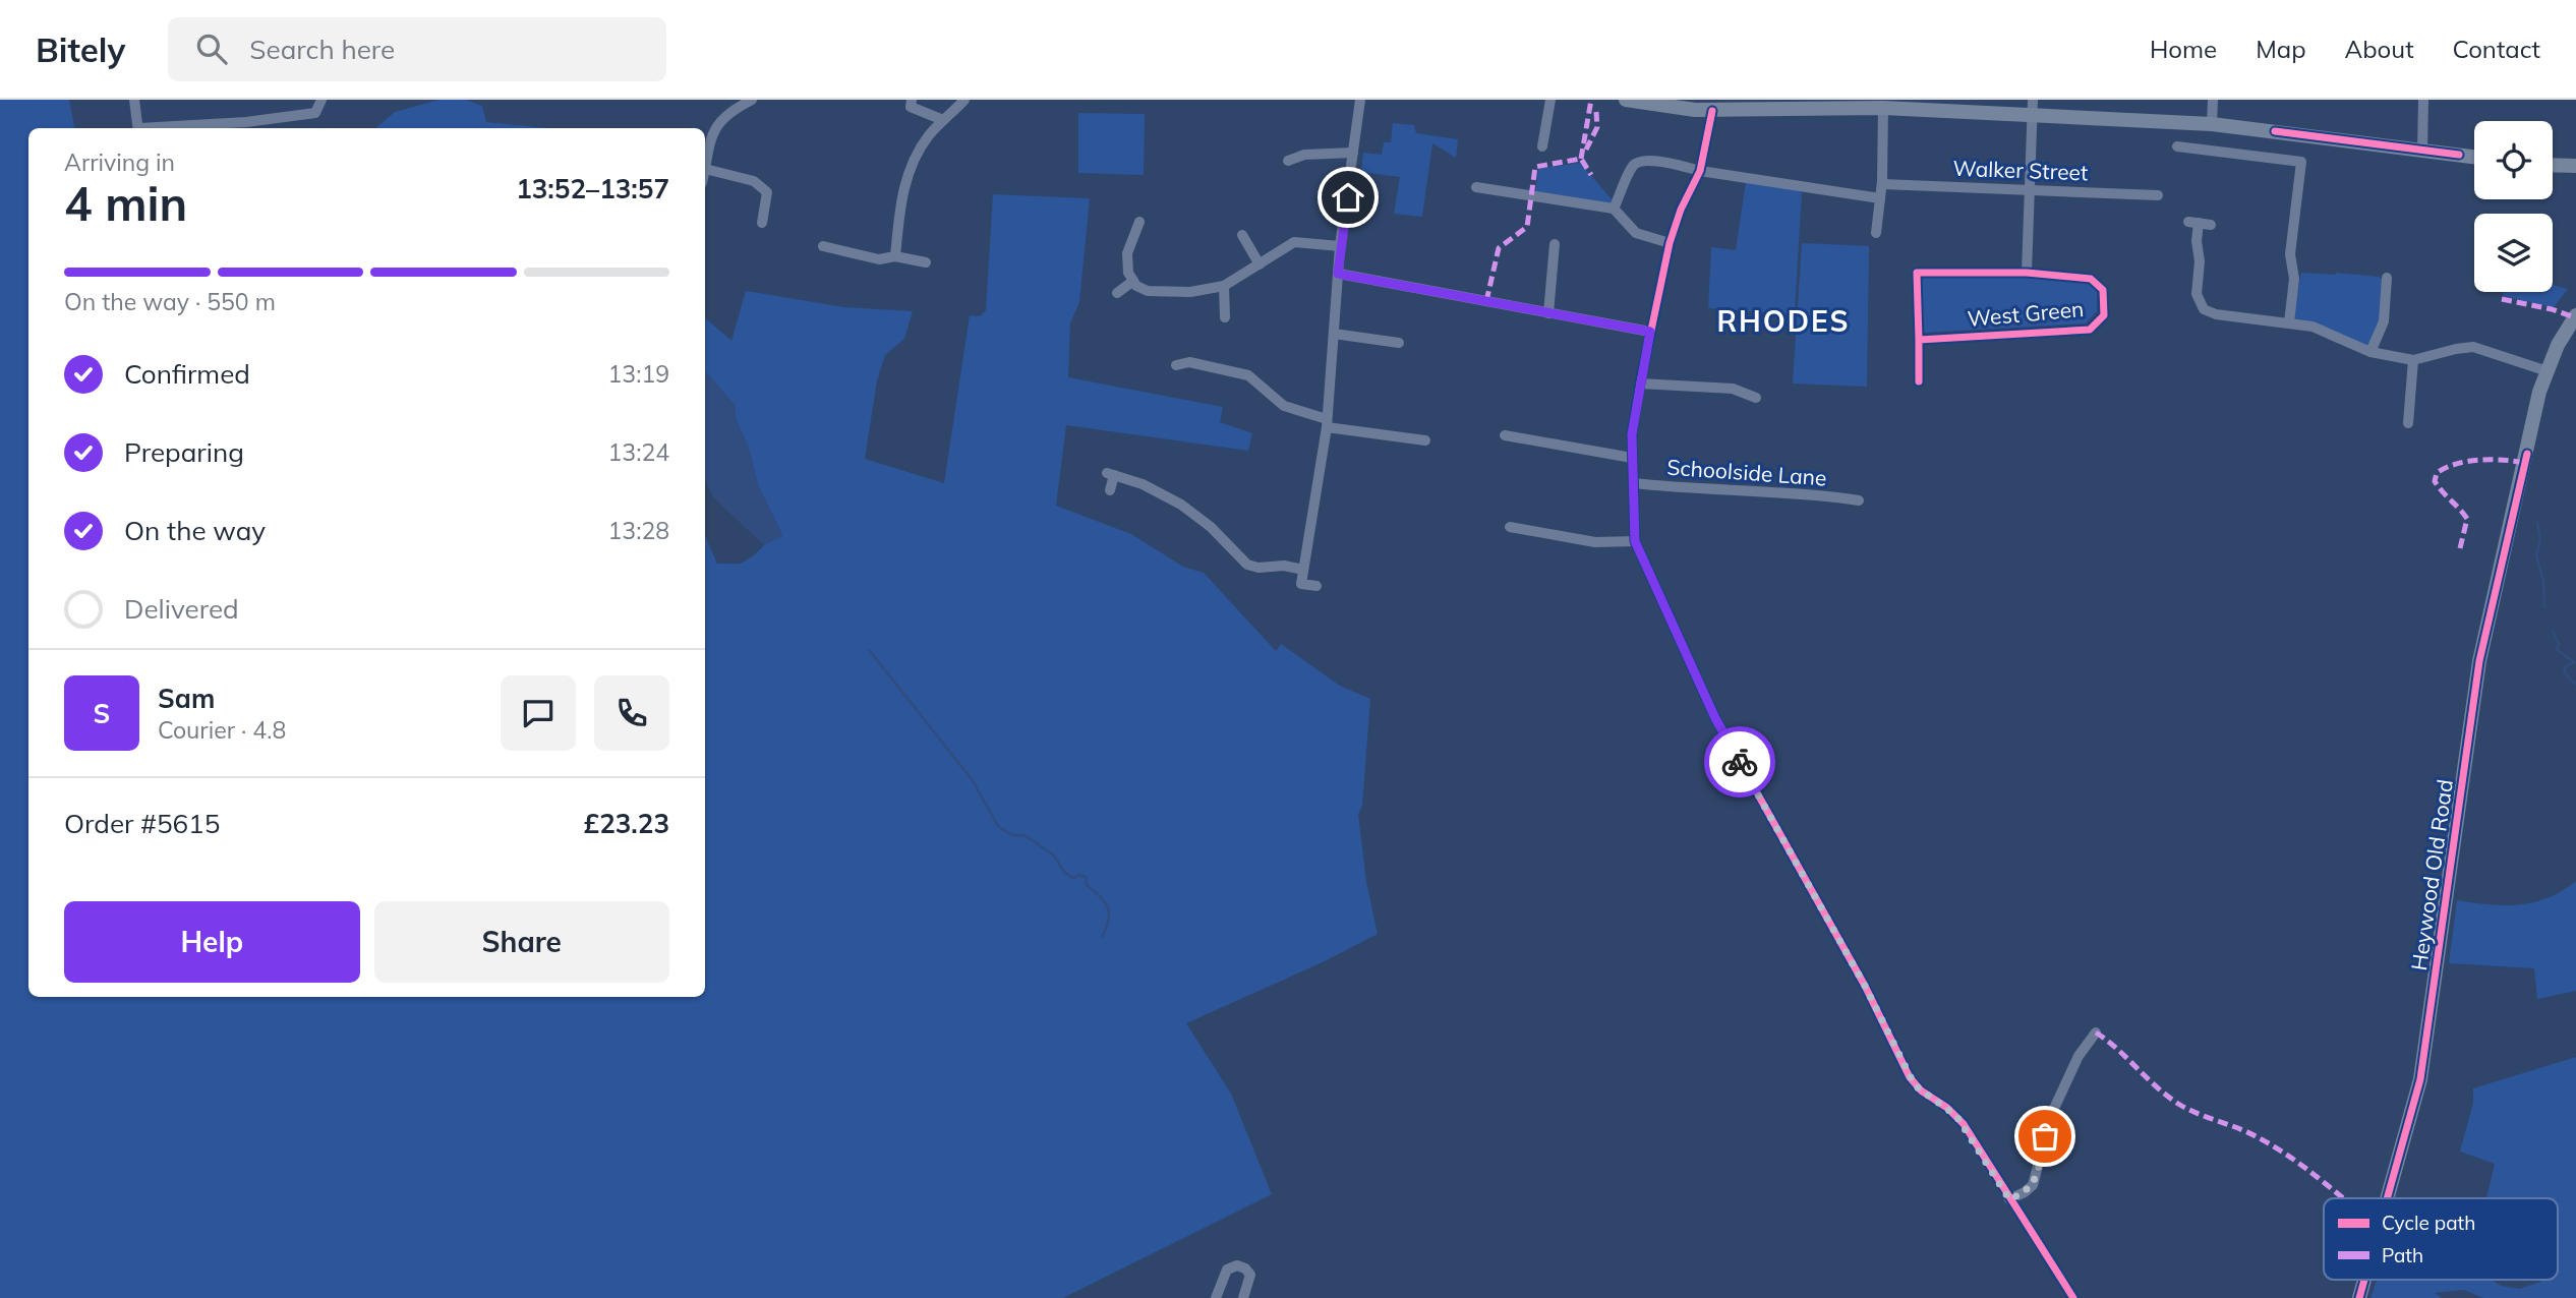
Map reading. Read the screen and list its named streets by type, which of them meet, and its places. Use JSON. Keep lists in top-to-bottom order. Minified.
{"streets":{"main road":["Heywood Old Road"],"street":["Walker Street","West Green","Schoolside Lane"]},"districts":["RHODES"],"legend":["Cycle path","Path"],"page":{"header":"Bitely","search":"Search here","nav":["Home","Map","About","Contact"],"heading":["4 min","Arriving in","13:52–13:57"],"panel":["Sam","Courier · 4.8","Order #5615","£23.23"],"bar":"On the way · 550 m","list":[["Confirmed","13:19"],["Preparing","13:24"],["On the way","13:28"],"Delivered"],"round":"S","buttons":["Help","Share"]}}
